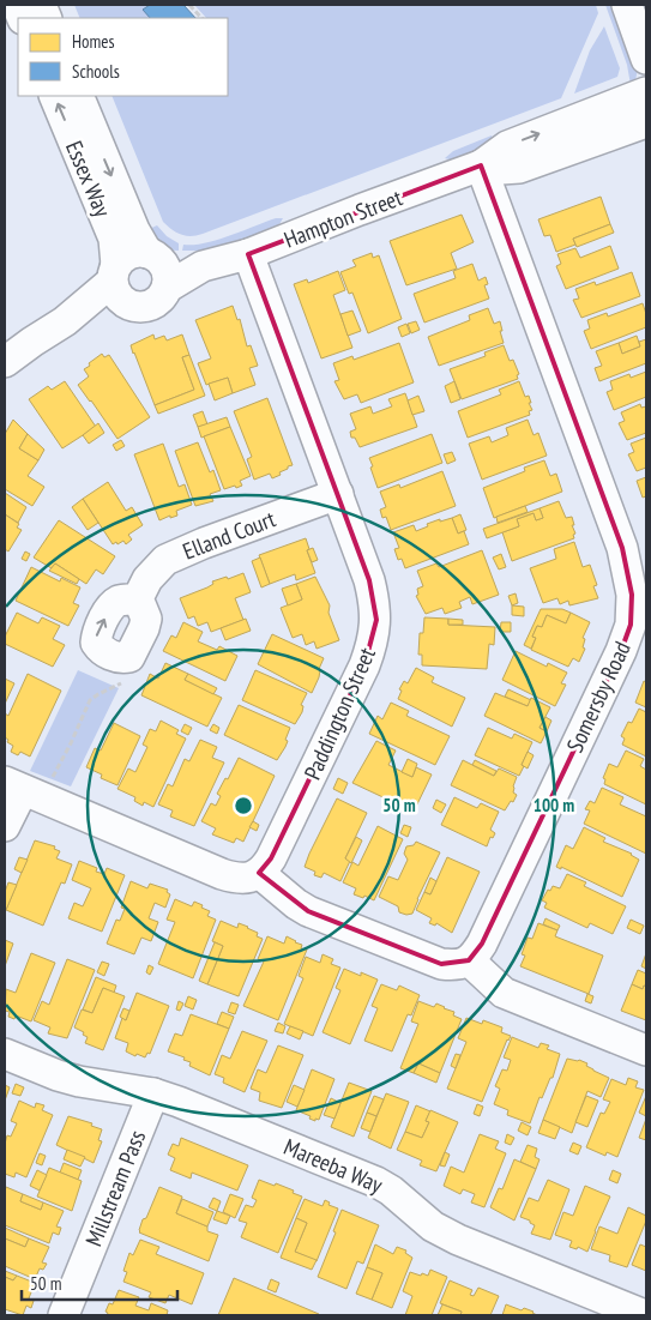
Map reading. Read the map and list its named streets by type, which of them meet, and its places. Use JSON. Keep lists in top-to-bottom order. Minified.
{"streets":{"street":["Essex Way","Hampton Street","Elland Court","Somersby Road","Paddington Street","Mareeba Way","Millstream Pass"]},"crossings":[["Essex Way","Hampton Street"],["Hampton Street","Somersby Road"],["Hampton Street","Paddington Street"],["Elland Court","Paddington Street"],["Mareeba Way","Millstream Pass"]],"legend":["Homes","Schools"],"scale_bar":"50 m","rings":["50 m","100 m"]}
